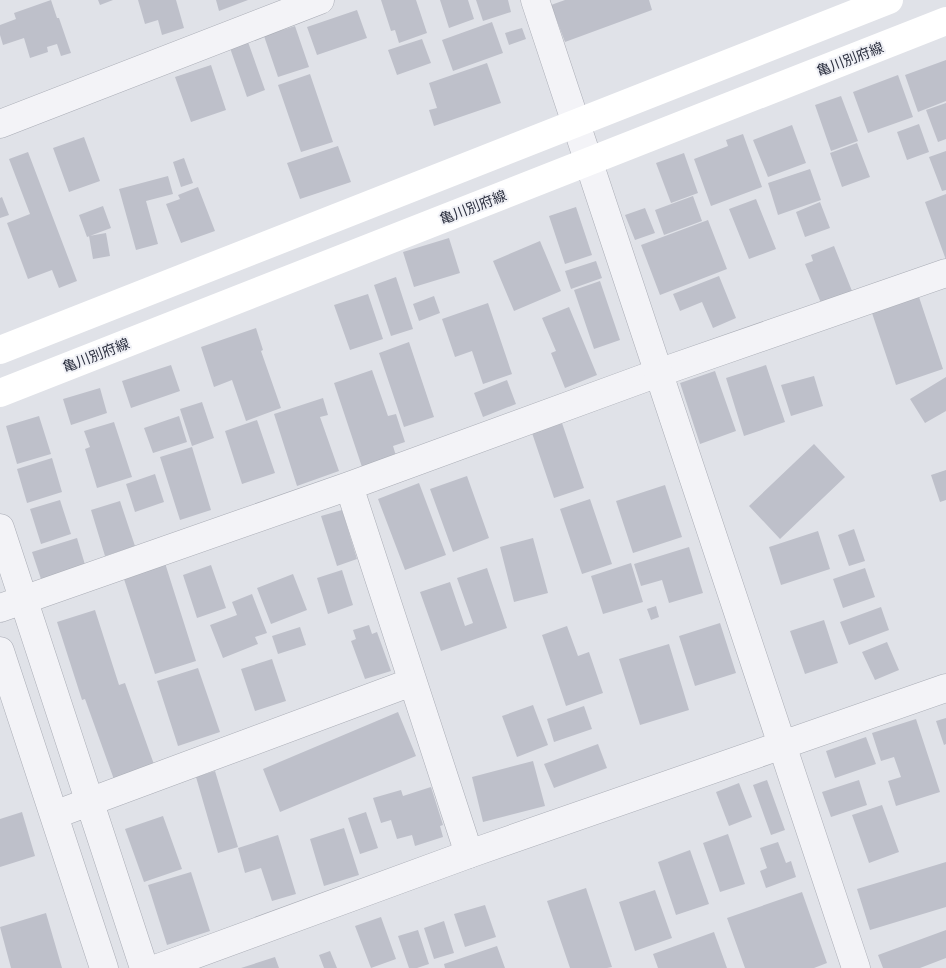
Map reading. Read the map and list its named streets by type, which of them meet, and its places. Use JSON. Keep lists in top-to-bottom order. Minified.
{"streets":{"main road":["亀川別府線"]}}
